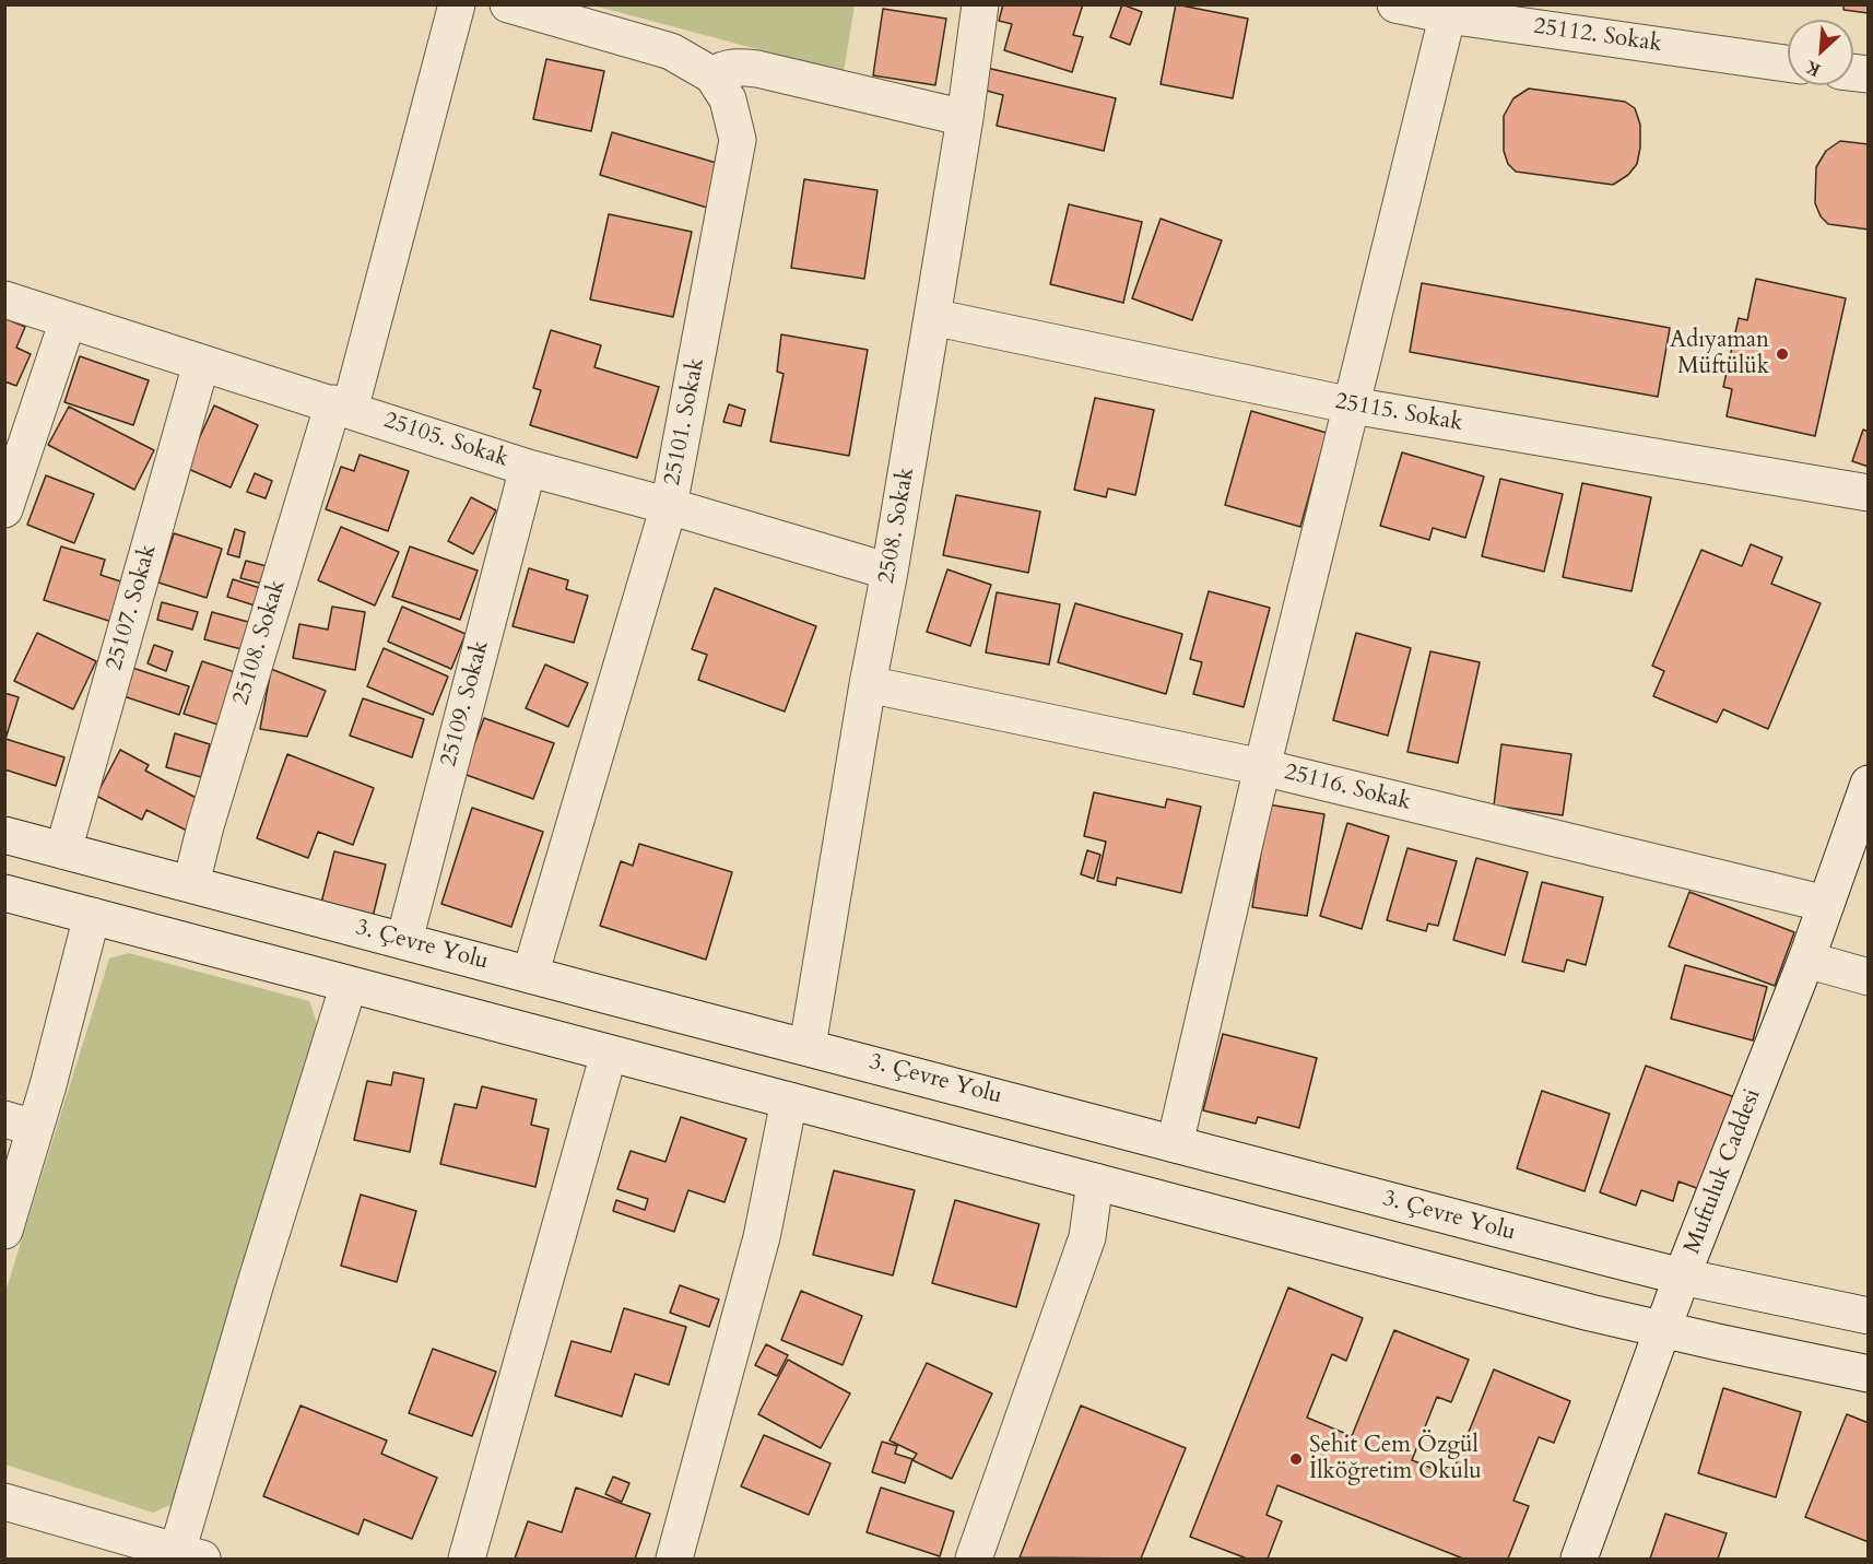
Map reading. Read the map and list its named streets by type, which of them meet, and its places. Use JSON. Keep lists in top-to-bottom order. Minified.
{"streets":{"street":["25112. Sokak","25115. Sokak","25101. Sokak","25105. Sokak","2508. Sokak","25107. Sokak","25108. Sokak","25109. Sokak","25116. Sokak","3. Çevre Yolu","Muftuluk Caddesi"]},"crossings":[["25115. Sokak","2508. Sokak"],["25101. Sokak","25105. Sokak"],["25101. Sokak","3. Çevre Yolu"],["25105. Sokak","2508. Sokak"],["25105. Sokak","25107. Sokak"],["25105. Sokak","25108. Sokak"],["25105. Sokak","25109. Sokak"],["2508. Sokak","25116. Sokak"],["2508. Sokak","3. Çevre Yolu"],["25107. Sokak","3. Çevre Yolu"],["25108. Sokak","3. Çevre Yolu"],["25109. Sokak","3. Çevre Yolu"],["25116. Sokak","Muftuluk Caddesi"],["3. Çevre Yolu","Muftuluk Caddesi"]],"places":["Adıyaman Müftülük","Şehit Cem Özgül İlköğretim Okulu"],"north":"bottom left"}
